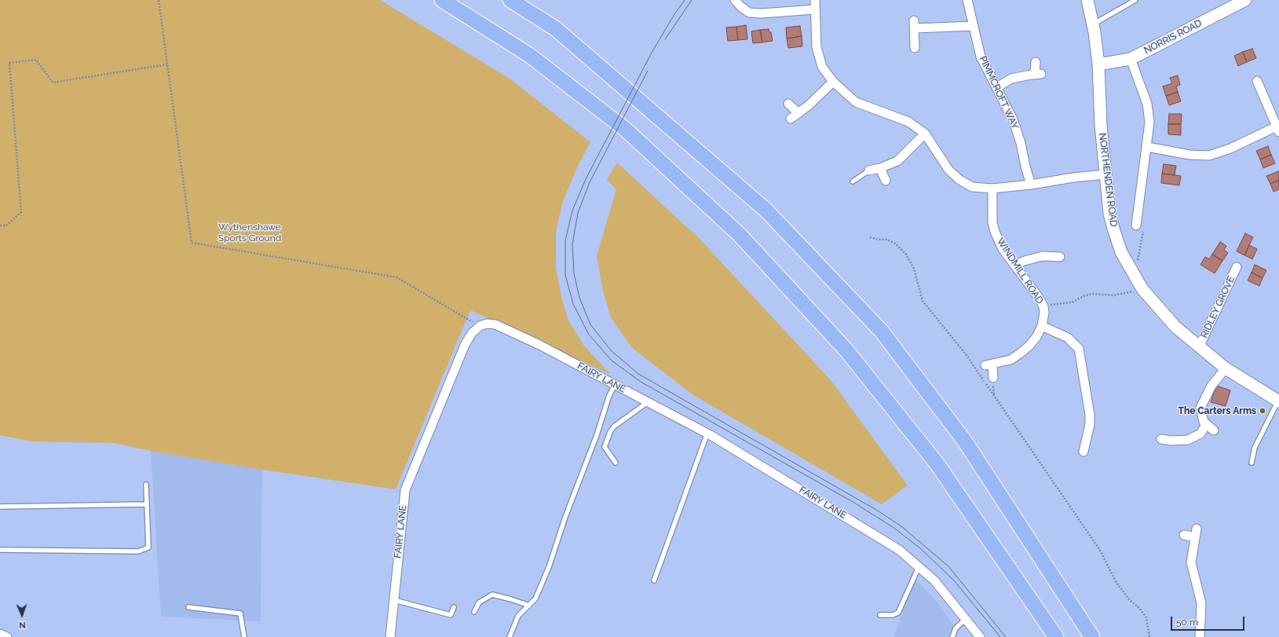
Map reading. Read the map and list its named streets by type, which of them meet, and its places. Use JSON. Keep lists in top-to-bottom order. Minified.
{"streets":{"main road":["NORRIS ROAD","NORTHENDEN ROAD"],"street":["PIMMCROFT WAY","WINDMILL ROAD","RIDLEY GROVE","FAIRY LANE"]},"crossings":[["NORRIS ROAD","NORTHENDEN ROAD"],["NORTHENDEN ROAD","RIDLEY GROVE"]],"parks":["Wythenshawe Sports Ground"],"places":["The Carters Arms"],"scale_bar":"50 m","north":"bottom"}
